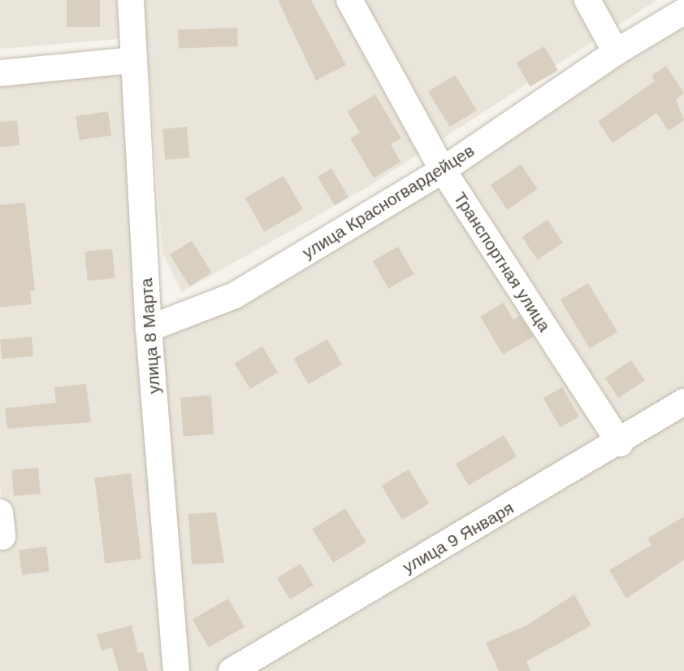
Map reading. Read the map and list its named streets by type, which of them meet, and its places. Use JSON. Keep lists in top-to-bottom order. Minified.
{"streets":{"street":["улица Красногвардейцев","Транспортная улица","улица 8 Марта","улица 9 Января"]},"crossings":[["улица Красногвардейцев","Транспортная улица"],["улица Красногвардейцев","улица 8 Марта"],["Транспортная улица","улица 9 Января"]]}
